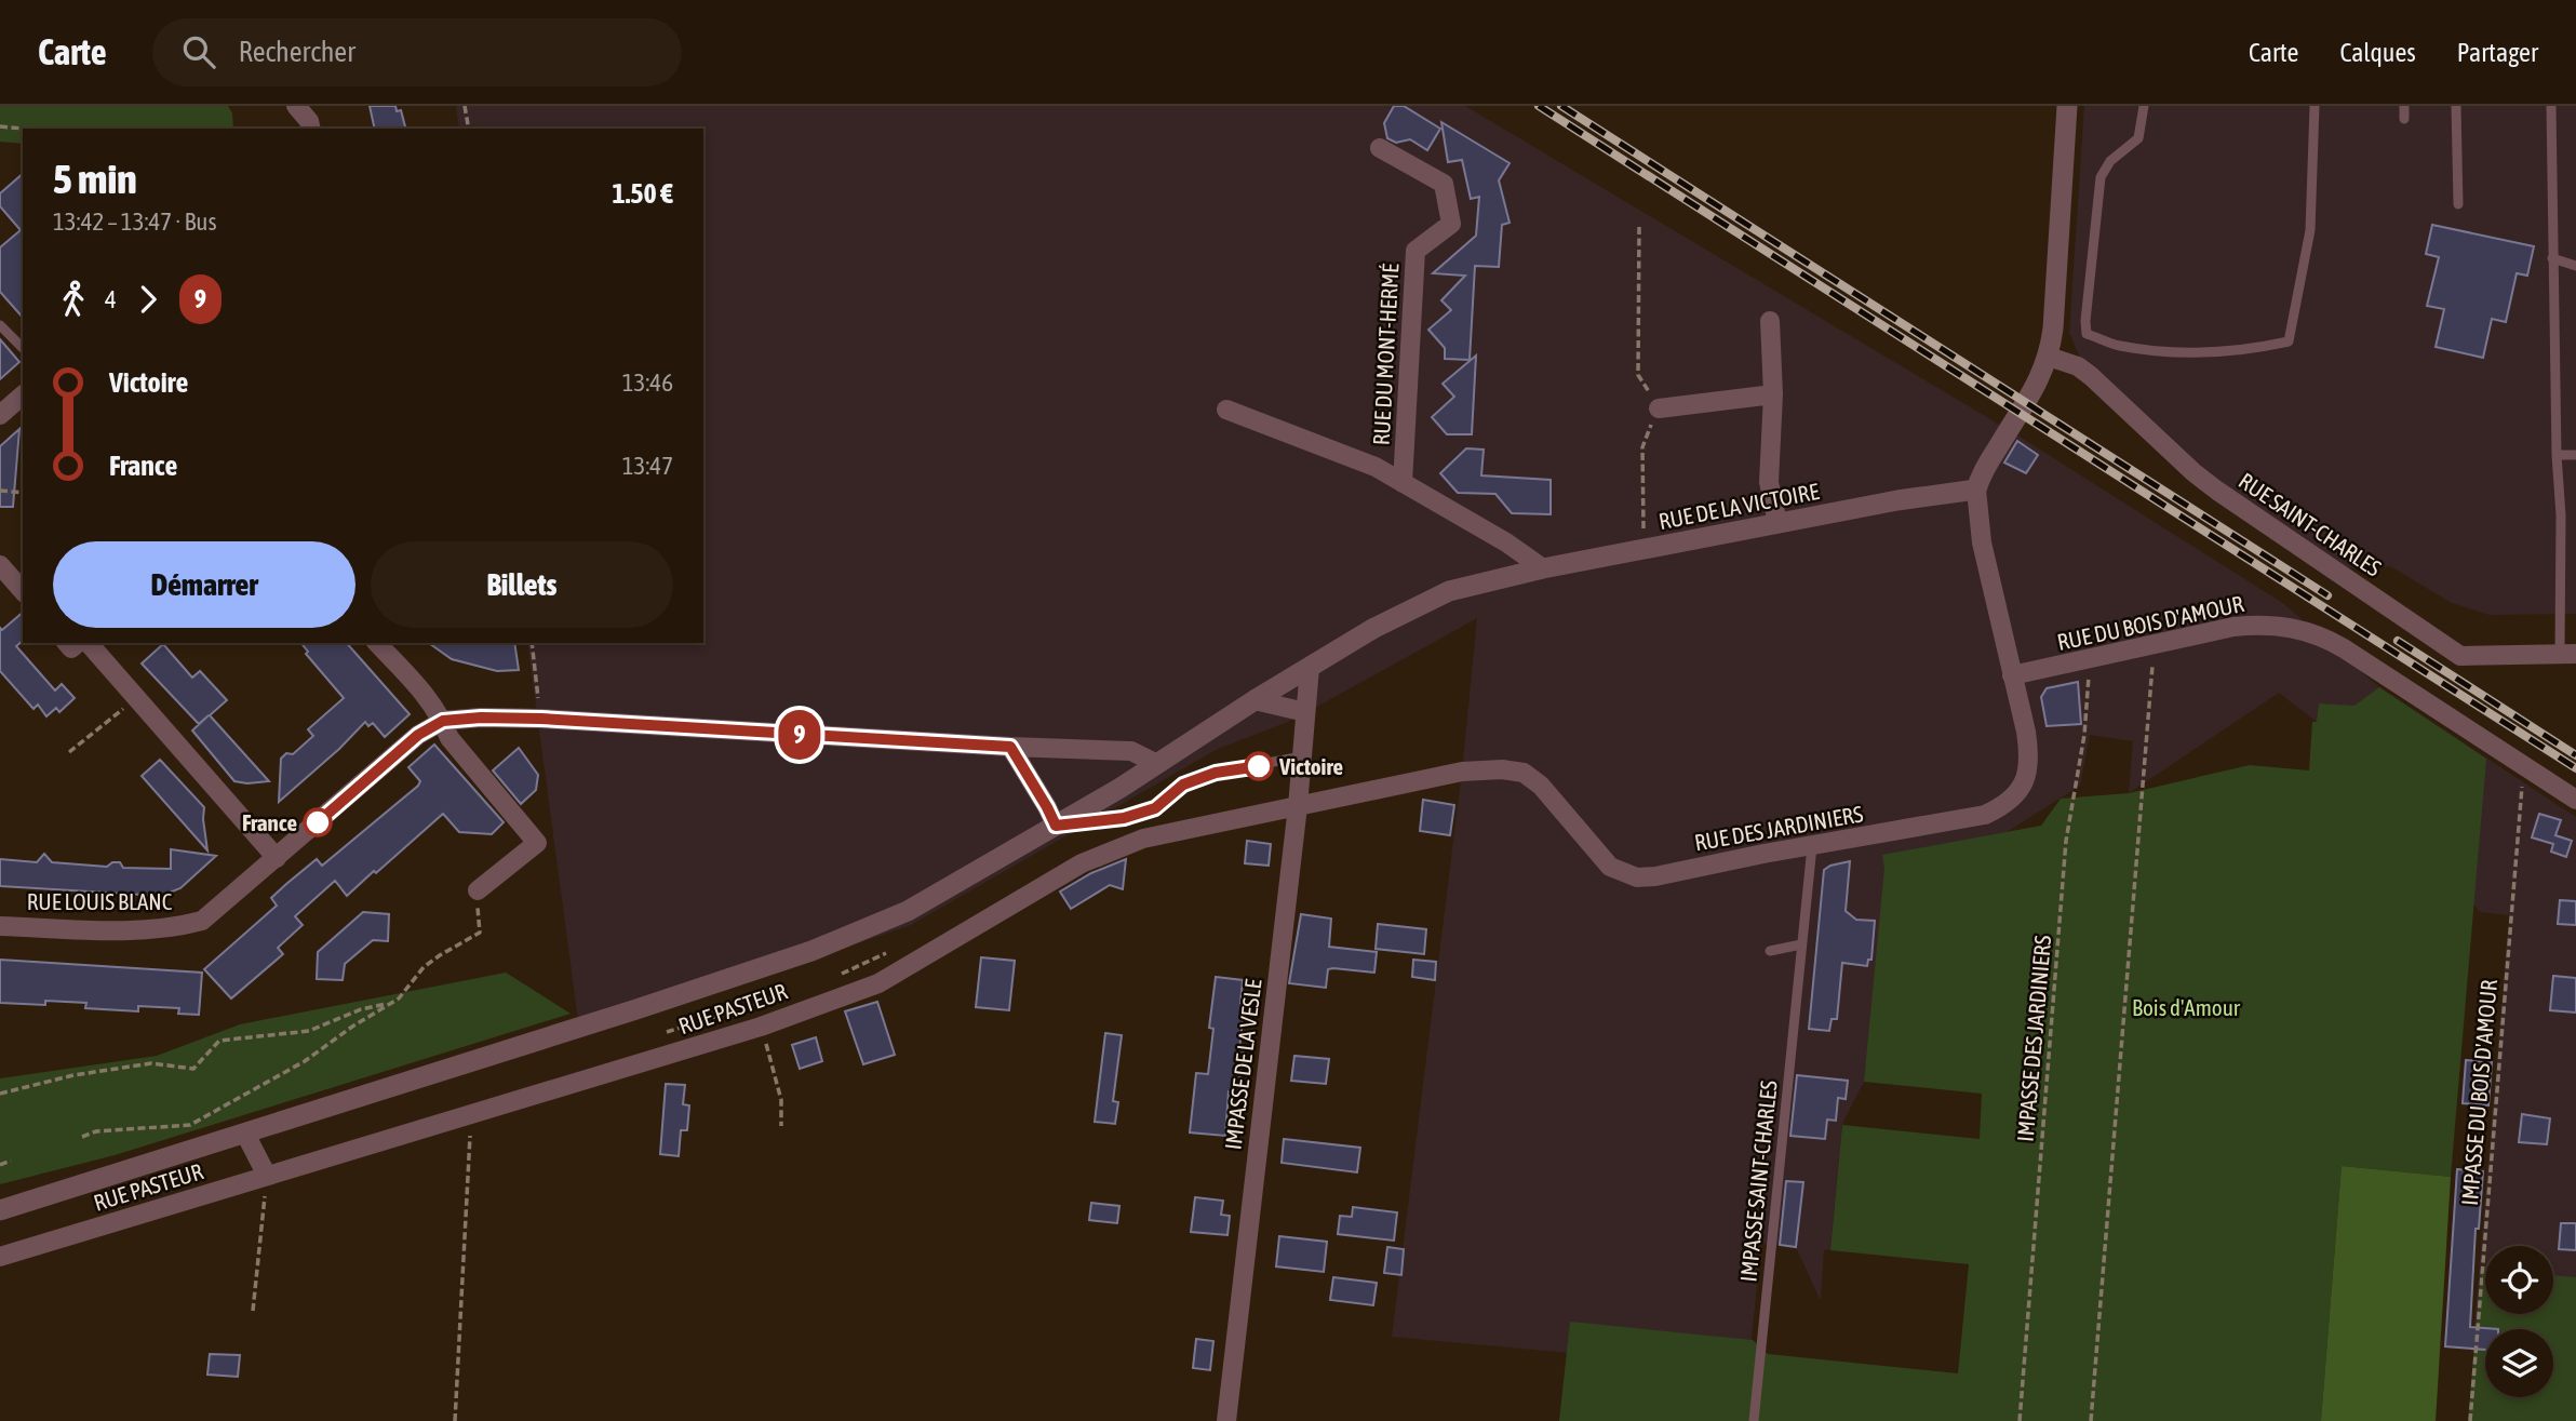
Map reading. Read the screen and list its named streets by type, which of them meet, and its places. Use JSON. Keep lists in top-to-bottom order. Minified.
{"streets":{"street":["RUE DU MONT-HERMÉ","RUE DE LA VICTOIRE","RUE SAINT-CHARLES","RUE DU BOIS D'AMOUR","RUE DES JARDINIERS","RUE LOUIS BLANC","RUE PASTEUR","IMPASSE DE LA VESLE"],"lane":["IMPASSE SAINT-CHARLES"],"path":["IMPASSE DES JARDINIERS","IMPASSE DU BOIS D'AMOUR"]},"crossings":[["RUE DE LA VICTOIRE","IMPASSE DE LA VESLE"],["RUE DU BOIS D'AMOUR","RUE DES JARDINIERS"],["RUE DU BOIS D'AMOUR","IMPASSE DES JARDINIERS"],["RUE DU BOIS D'AMOUR","IMPASSE DU BOIS D'AMOUR"],["RUE DES JARDINIERS","RUE PASTEUR"],["RUE DES JARDINIERS","IMPASSE SAINT-CHARLES"],["RUE PASTEUR","IMPASSE DE LA VESLE"]],"parks":["Bois d'Amour"],"places":["Victoire","France"],"lines":["bus line 9"],"page":{"header":"Carte","search":"Rechercher","nav":["Carte","Calques","Partager"],"on_map":"9","heading":["5 min","13:42 – 13:47 · Bus","1.50 €"],"legs":["4","9"],"list":[{"name":"Victoire","value":"13:46"},{"name":"France","value":"13:47"}],"buttons":["Démarrer","Billets"]}}
